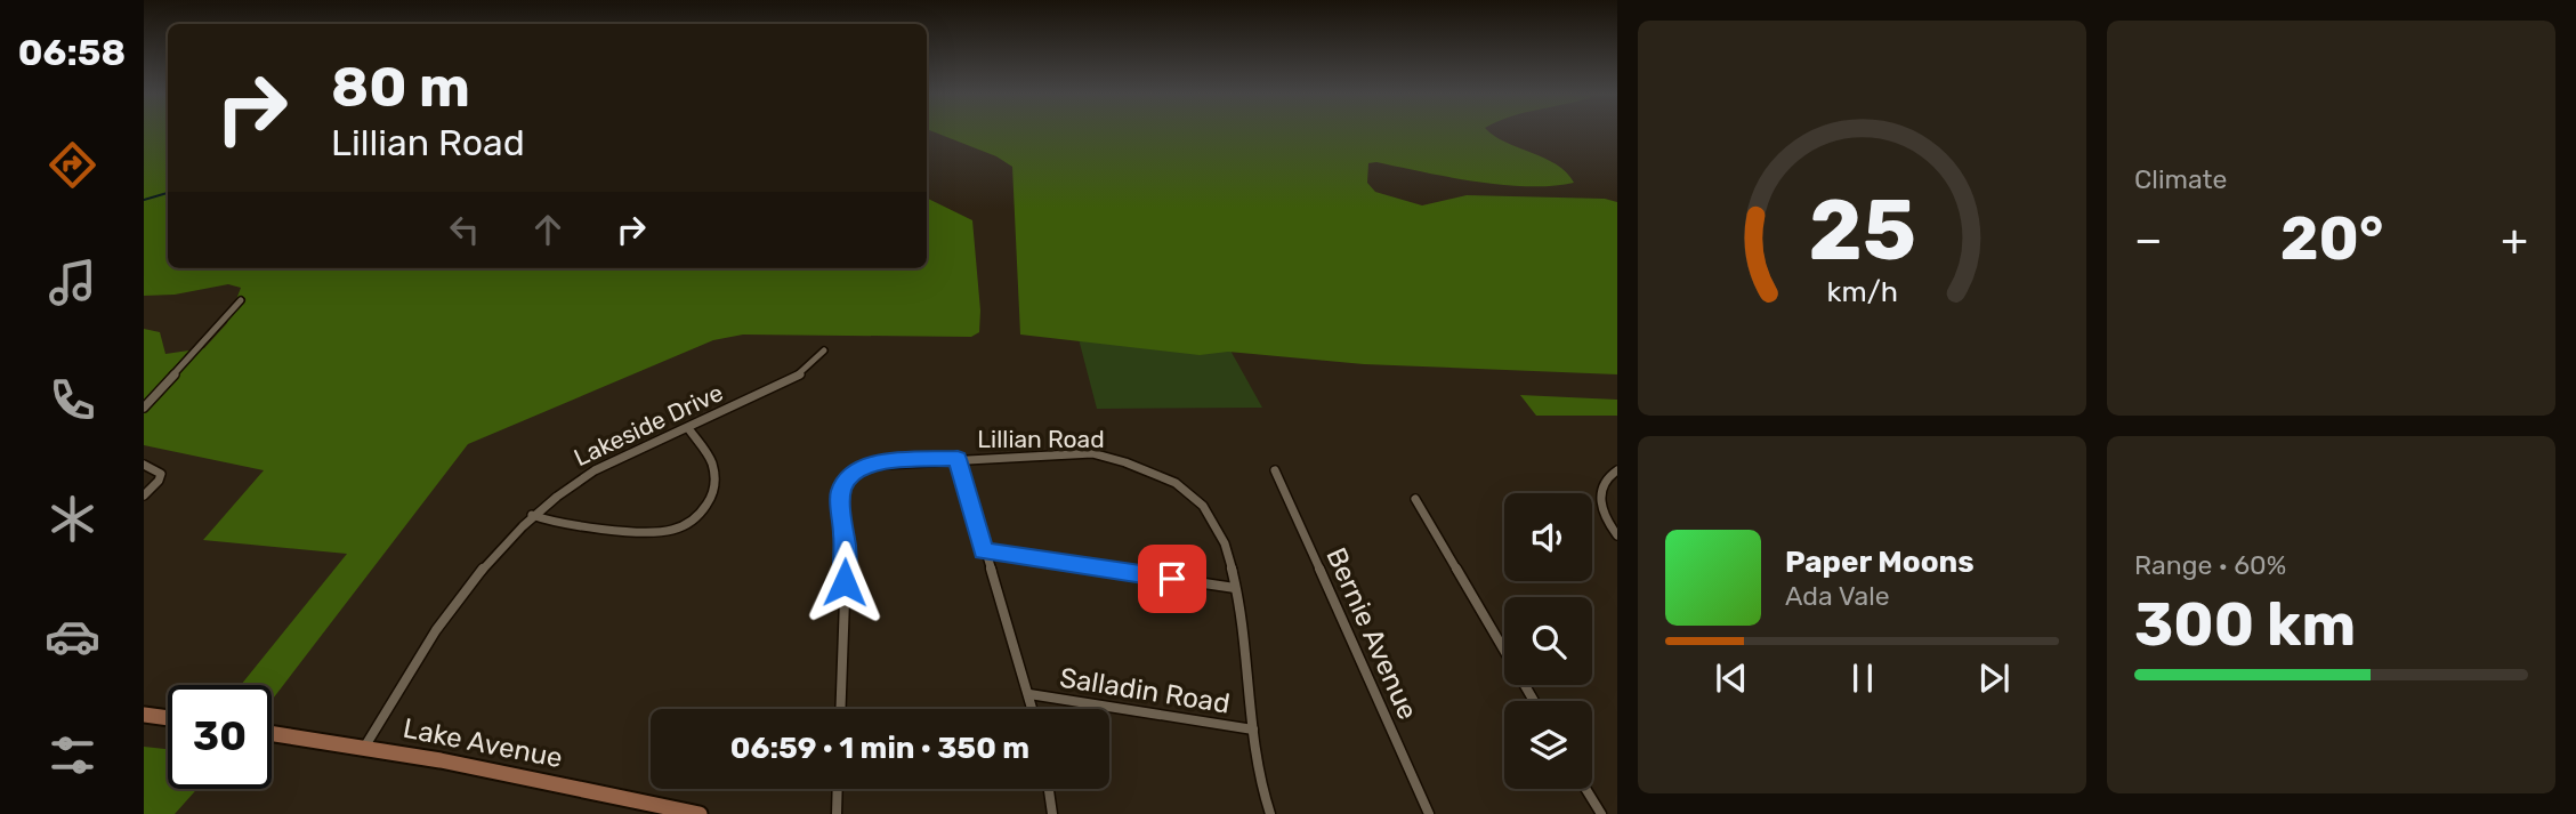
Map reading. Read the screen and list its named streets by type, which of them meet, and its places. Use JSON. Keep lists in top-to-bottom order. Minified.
{"streets":{"main road":["Lake Avenue"],"street":["Lakeside Drive","Lillian Road","Bernie Avenue","Salladin Road"]},"crossings":[["Lakeside Drive","Lake Avenue"],["Lillian Road","Salladin Road"]],"page":{"tabs":"06:58","tile":["Climate",["Range · 60%","300 km"]],"turn":["80 m","Lillian Road"],"heat":["−","20°","+"],"song":["Paper Moons","Ada Vale"],"limit":"30","trip":"06:59 · 1 min · 350 m","gauge":["25","km/h"]}}
